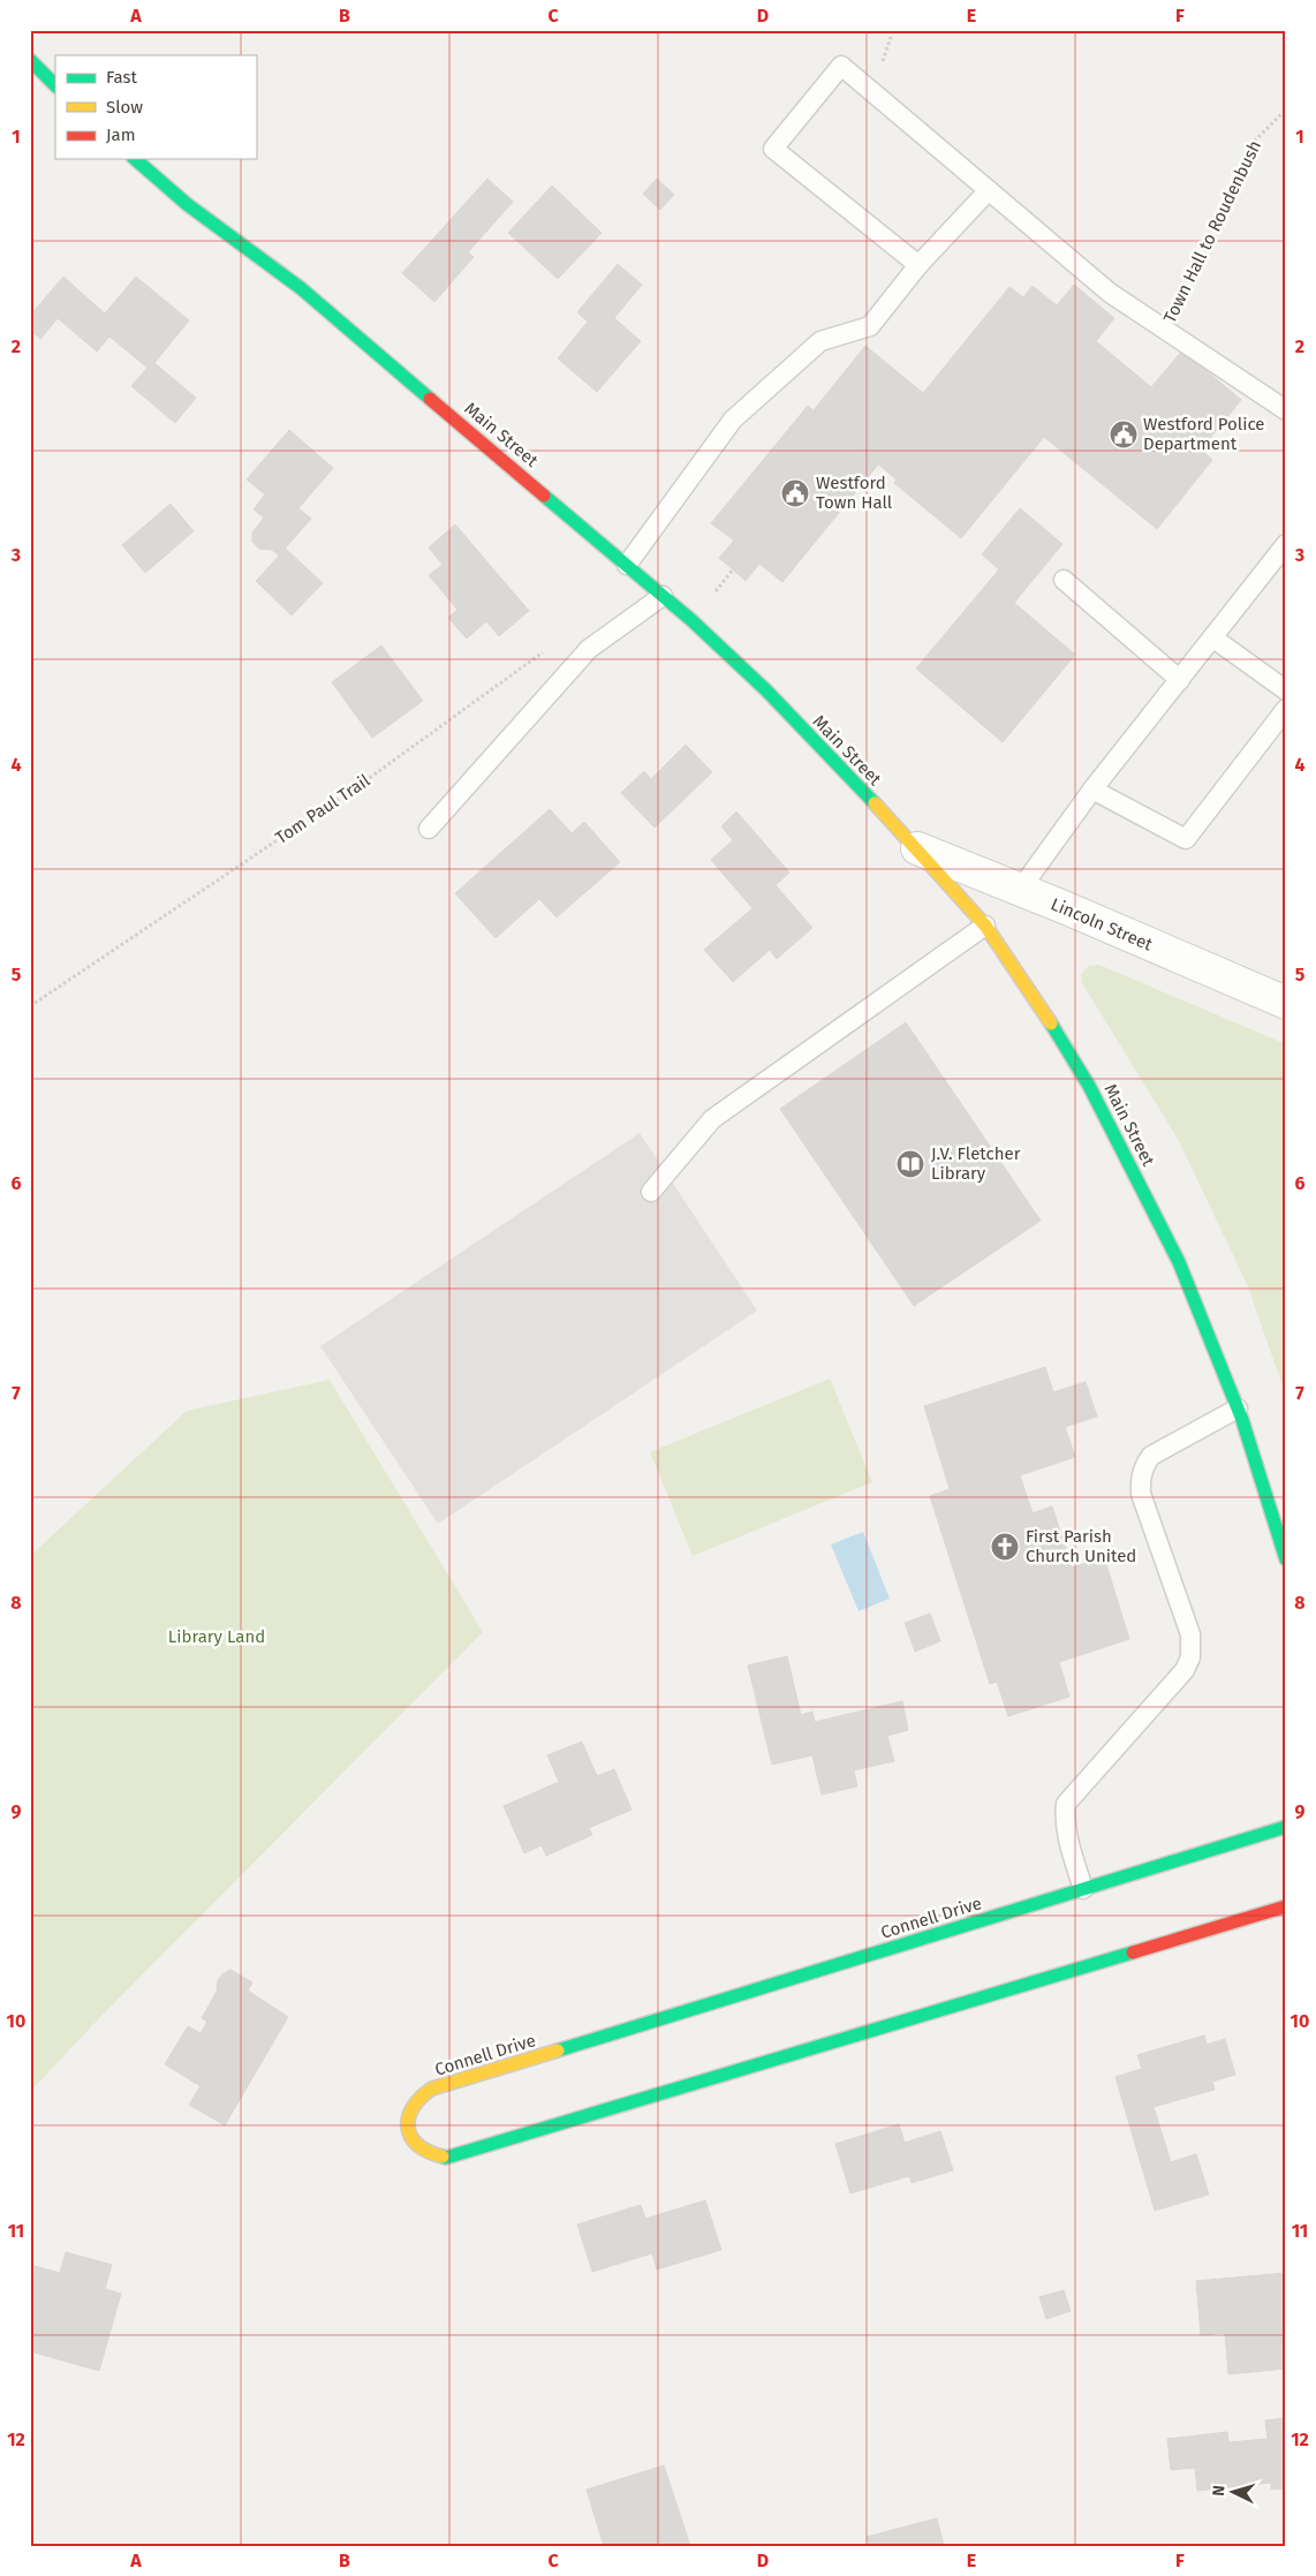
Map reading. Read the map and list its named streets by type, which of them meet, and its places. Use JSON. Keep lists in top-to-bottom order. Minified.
{"streets":{"main road":["Main Street","Connell Drive"],"street":["Lincoln Street"],"path":["Town Hall to Roudenbush","Tom Paul Trail"]},"crossings":[["Main Street","Lincoln Street"]],"parks":["Library Land"],"places":{"public building":["Westford Police Department","Westford Town Hall"],"library":["J.V. Fletcher Library"],"church":["First Parish Church United"]},"legend":["Fast","Slow","Jam"],"north":"left","grid":{"columns":["A","B","C","D","E","F"],"rows":["1","2","3","4","5","6","7","8","9","10","11","12"]}}
